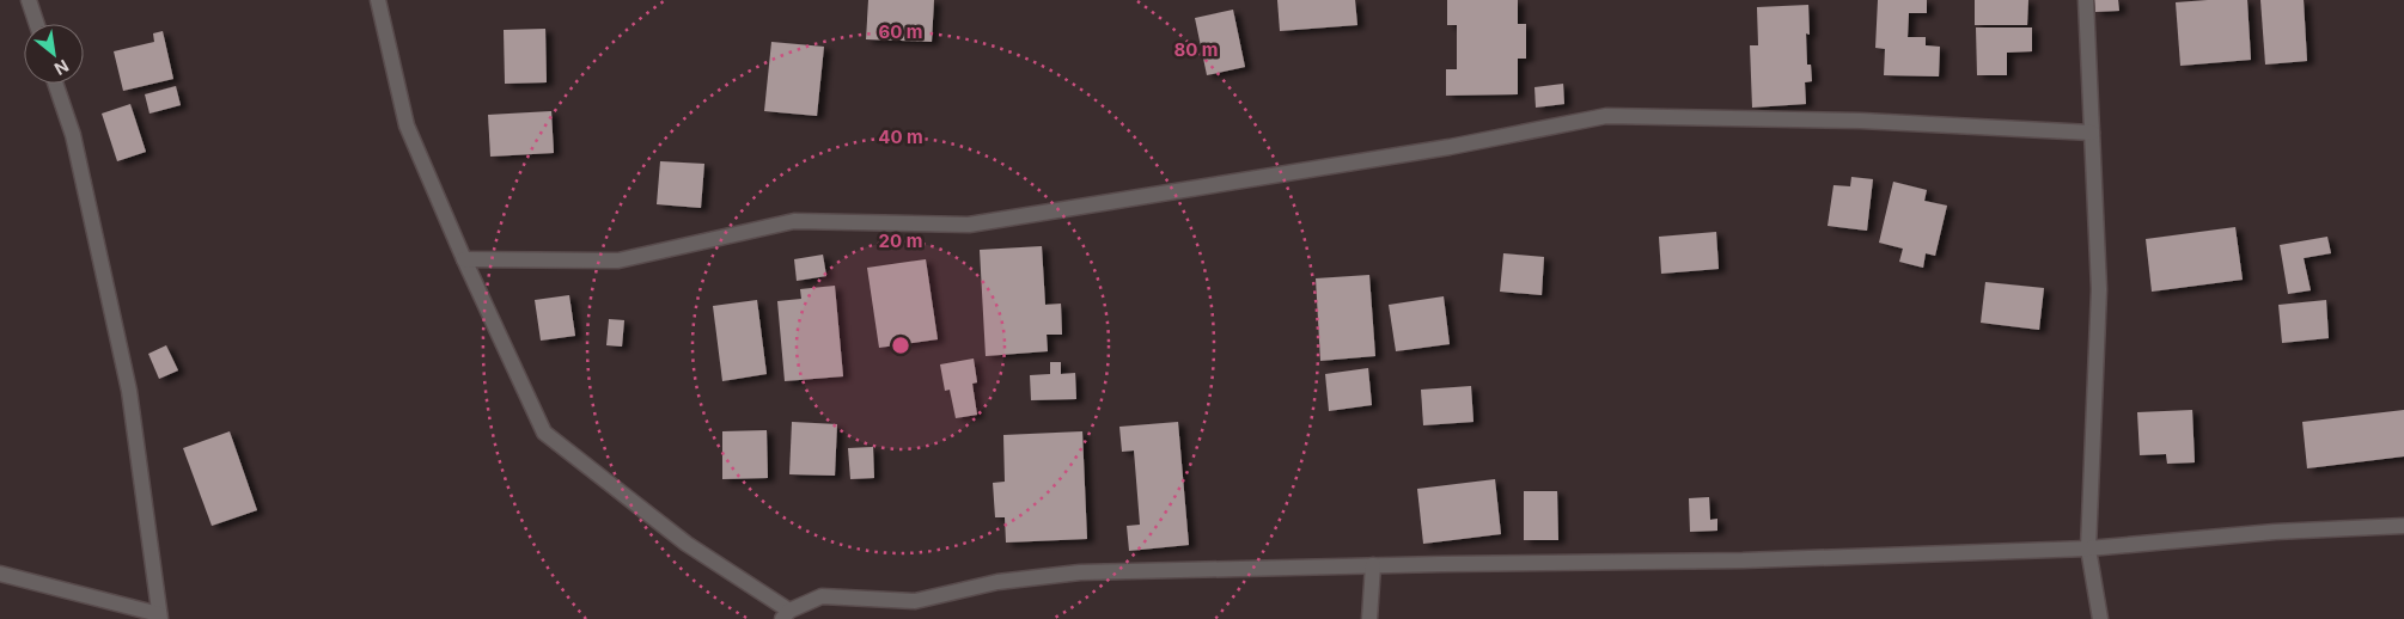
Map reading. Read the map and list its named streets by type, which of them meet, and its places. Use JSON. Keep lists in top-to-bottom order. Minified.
{"north":"bottom right","rings":["60 m","80 m","40 m","20 m"]}
